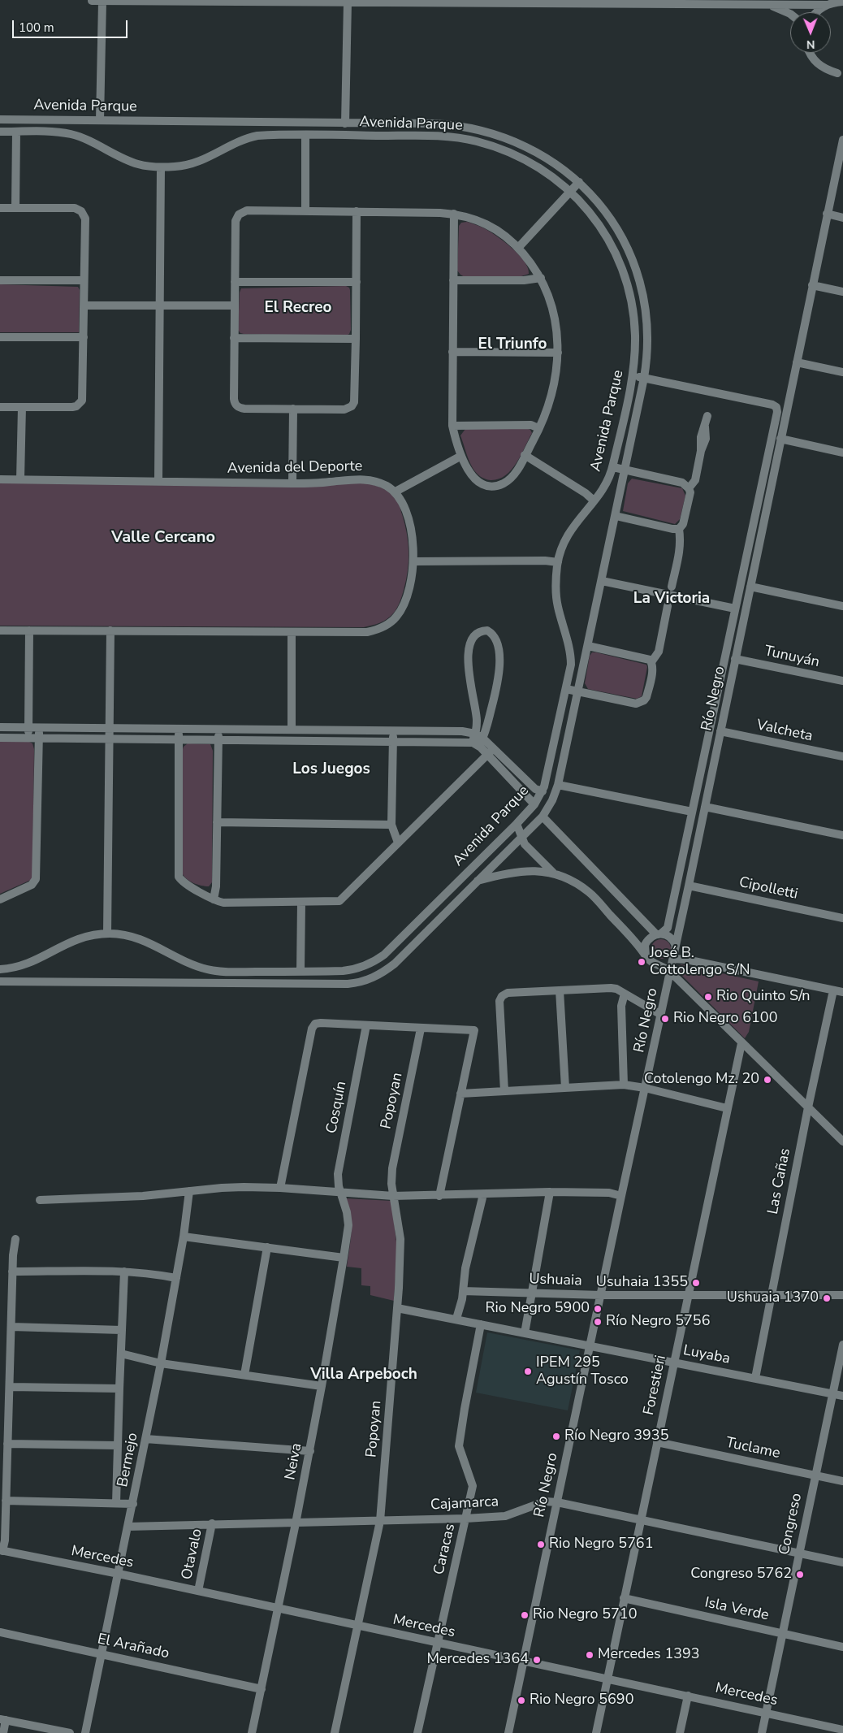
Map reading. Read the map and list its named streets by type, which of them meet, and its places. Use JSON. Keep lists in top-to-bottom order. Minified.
{"streets":{"street":["Avenida Parque","Avenida del Deporte","Tunuyán","Río Negro","Valcheta","Cipolletti","Popoyan","Cosquín","Las Cañas","Ushuaia","Luyaba","Forestieri","Tuclame","Bermejo","Neiva","Cajamarca","Congreso","Caracas","Otavalo","Mercedes","Isla Verde","El Arañado"]},"crossings":[["Avenida Parque","Río Negro"],["Tunuyán","Río Negro"],["Río Negro","Valcheta"],["Río Negro","Cipolletti"],["Río Negro","Ushuaia"],["Río Negro","Luyaba"],["Río Negro","Cajamarca"],["Río Negro","Mercedes"],["Popoyan","Luyaba"],["Popoyan","Cajamarca"],["Popoyan","Mercedes"],["Cosquín","Neiva"],["Las Cañas","Ushuaia"],["Las Cañas","Luyaba"],["Ushuaia","Forestieri"],["Luyaba","Forestieri"],["Luyaba","Congreso"],["Luyaba","Caracas"],["Forestieri","Tuclame"],["Forestieri","Cajamarca"],["Forestieri","Mercedes"],["Forestieri","Isla Verde"],["Tuclame","Congreso"],["Bermejo","Cajamarca"],["Bermejo","Mercedes"],["Bermejo","El Arañado"],["Neiva","Cajamarca"],["Neiva","Mercedes"],["Neiva","El Arañado"],["Cajamarca","Congreso"],["Cajamarca","Caracas"],["Cajamarca","Otavalo"],["Congreso","Mercedes"],["Congreso","Isla Verde"],["Caracas","Mercedes"],["Otavalo","Mercedes"]],"districts":["El Recreo","El Triunfo","Valle Cercano","La Victoria","Los Juegos","Villa Arpeboch"],"places":["José B. Cottolengo S/N","Rio Quinto S/n","Rio Negro 6100","Cotolengo Mz. 20","Usuhaia 1355","Ushuaia 1370","Rio Negro 5900","Río Negro 5756","IPEM 295 Agustín Tosco","Río Negro 3935","Rio Negro 5761","Congreso 5762","Rio Negro 5710","Mercedes 1393","Mercedes 1364","Rio Negro 5690"],"scale_bar":"100 m","north":"bottom"}
